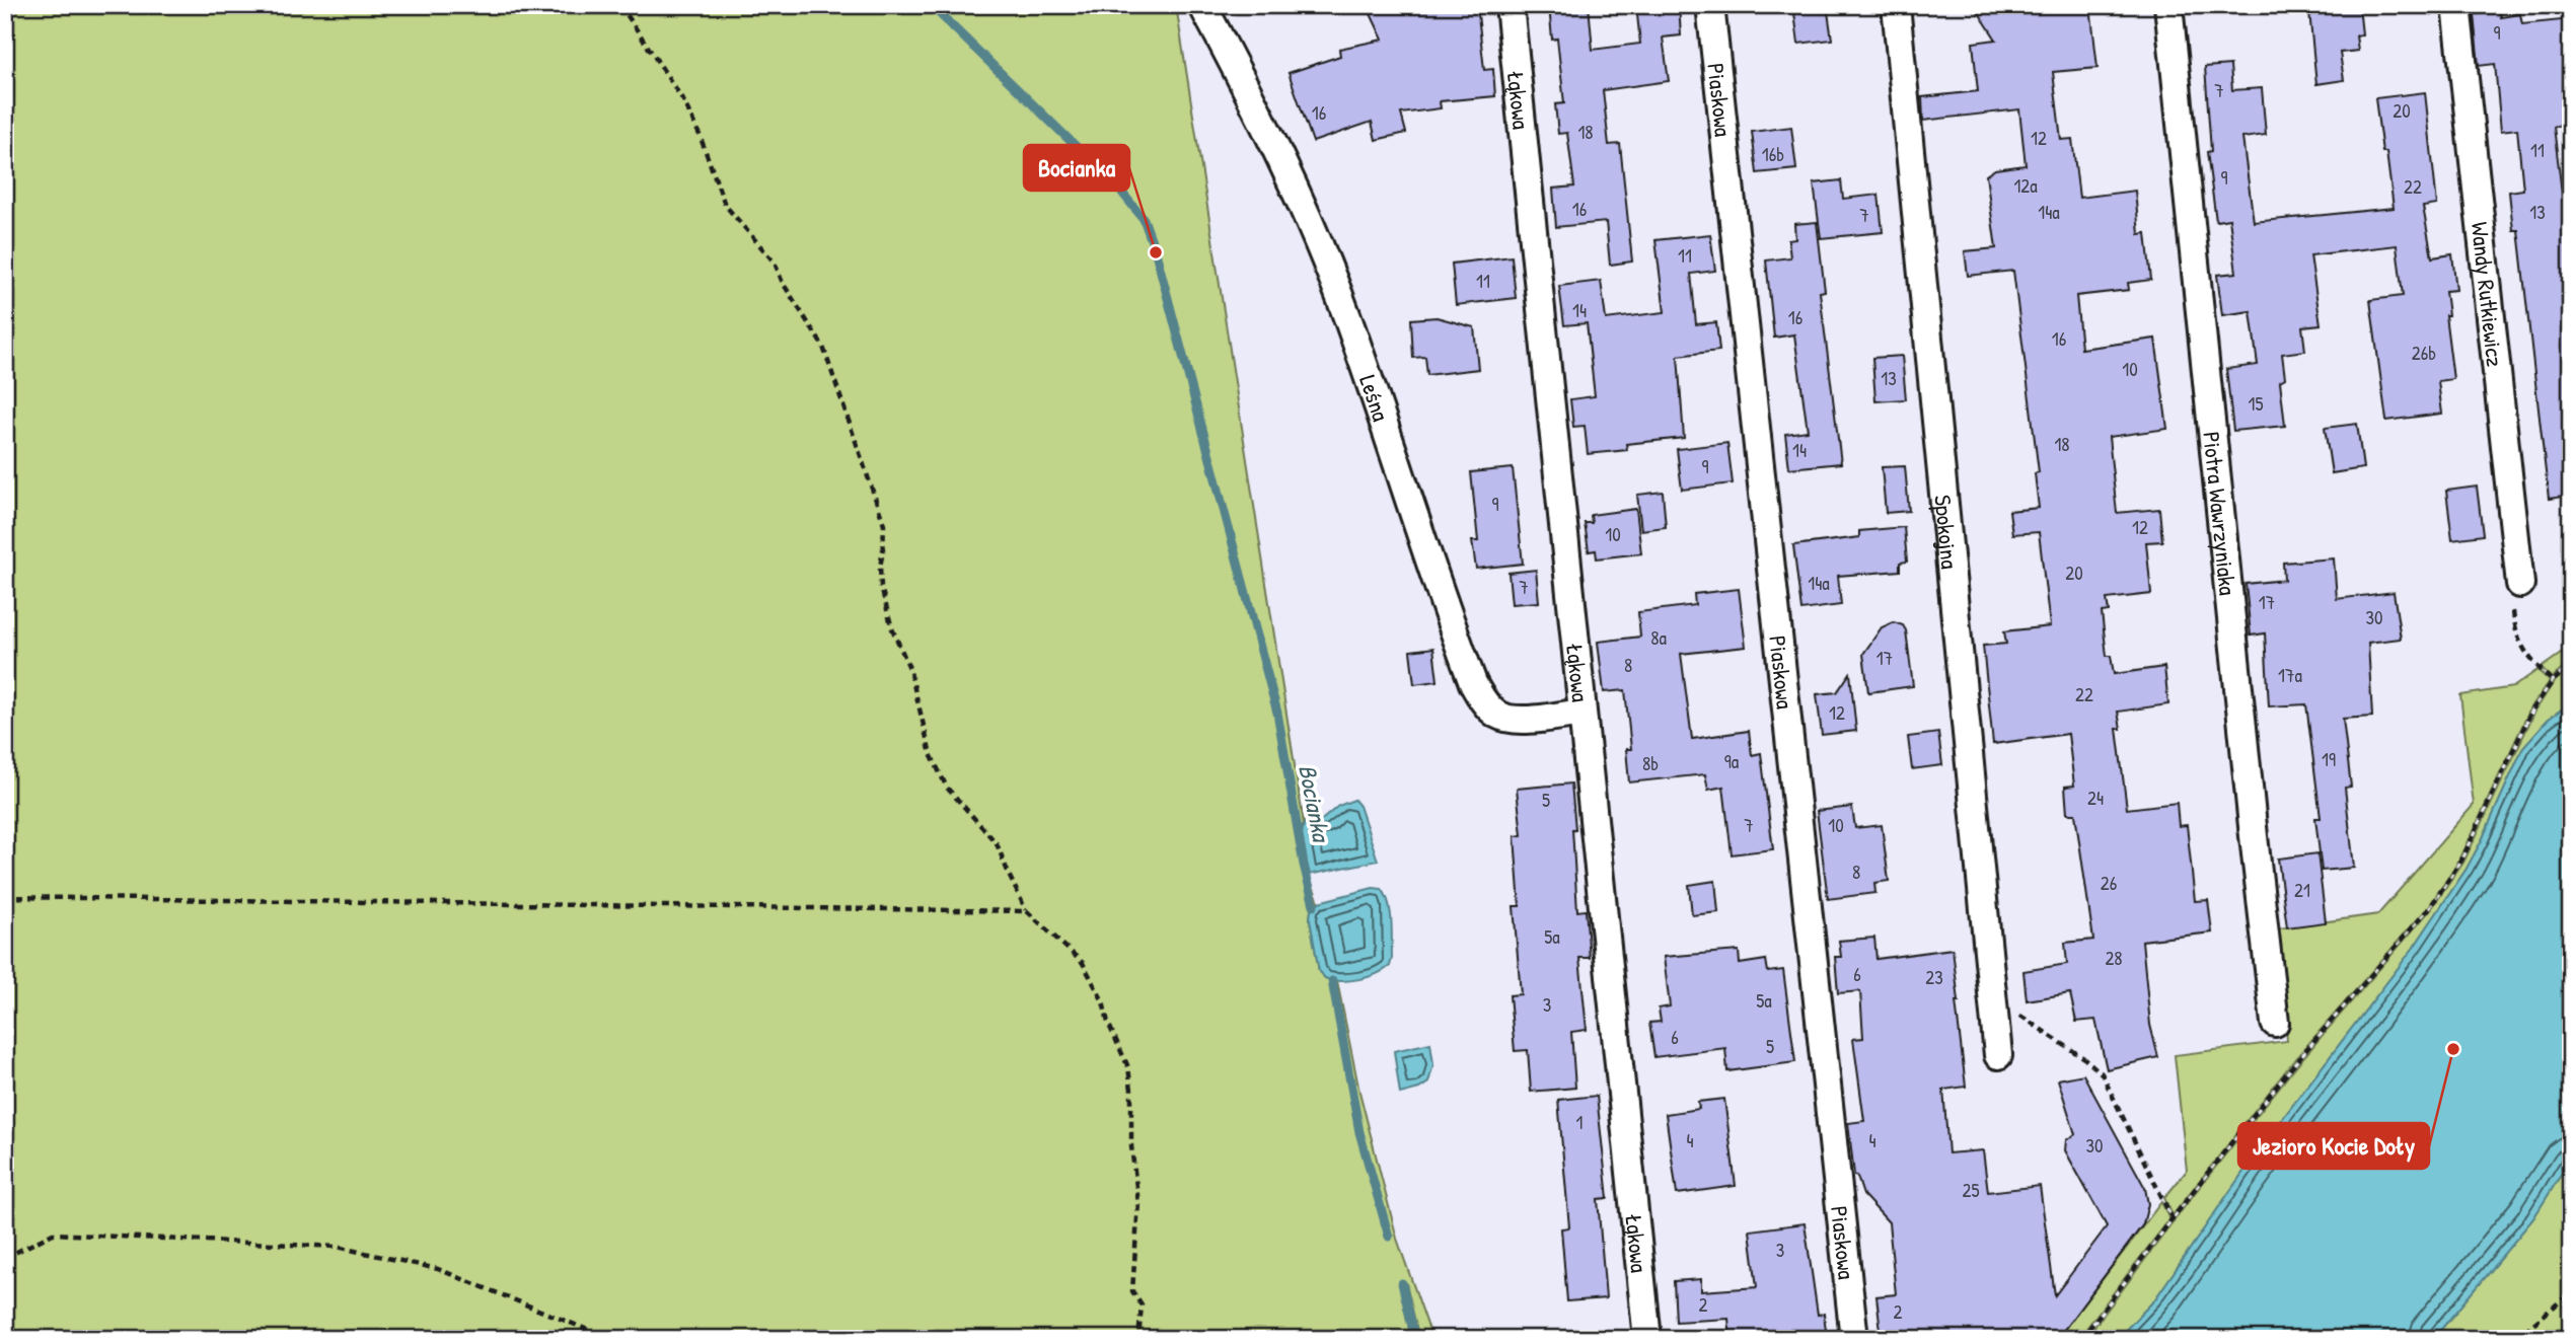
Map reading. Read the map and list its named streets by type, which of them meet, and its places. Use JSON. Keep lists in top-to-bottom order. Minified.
{"streets":{"street":["Łąkowa","Piaskowa","Wandy Rutkiewicz","Leśna","Piotra Wawrzyniaka","Spokojna"]},"crossings":[["Łąkowa","Leśna"]],"water":["Bocianka"],"places":["Bocianka","Jezioro Kocie Doły"],"house_numbers":["9","7","20","16","18","12","11","16b","9","12a","22","16","14a","13","7","11","11","14","16","16","26b","10","13","15","18","14","9","9","12","10","20","14a","7","17","30","8a","17","8","17a","22","12","19","9a","8b","24","5","7","10","8","26","21","5a","28","6","23","5a","3","6","5","1","4","4","30","25","3","2","2"]}
